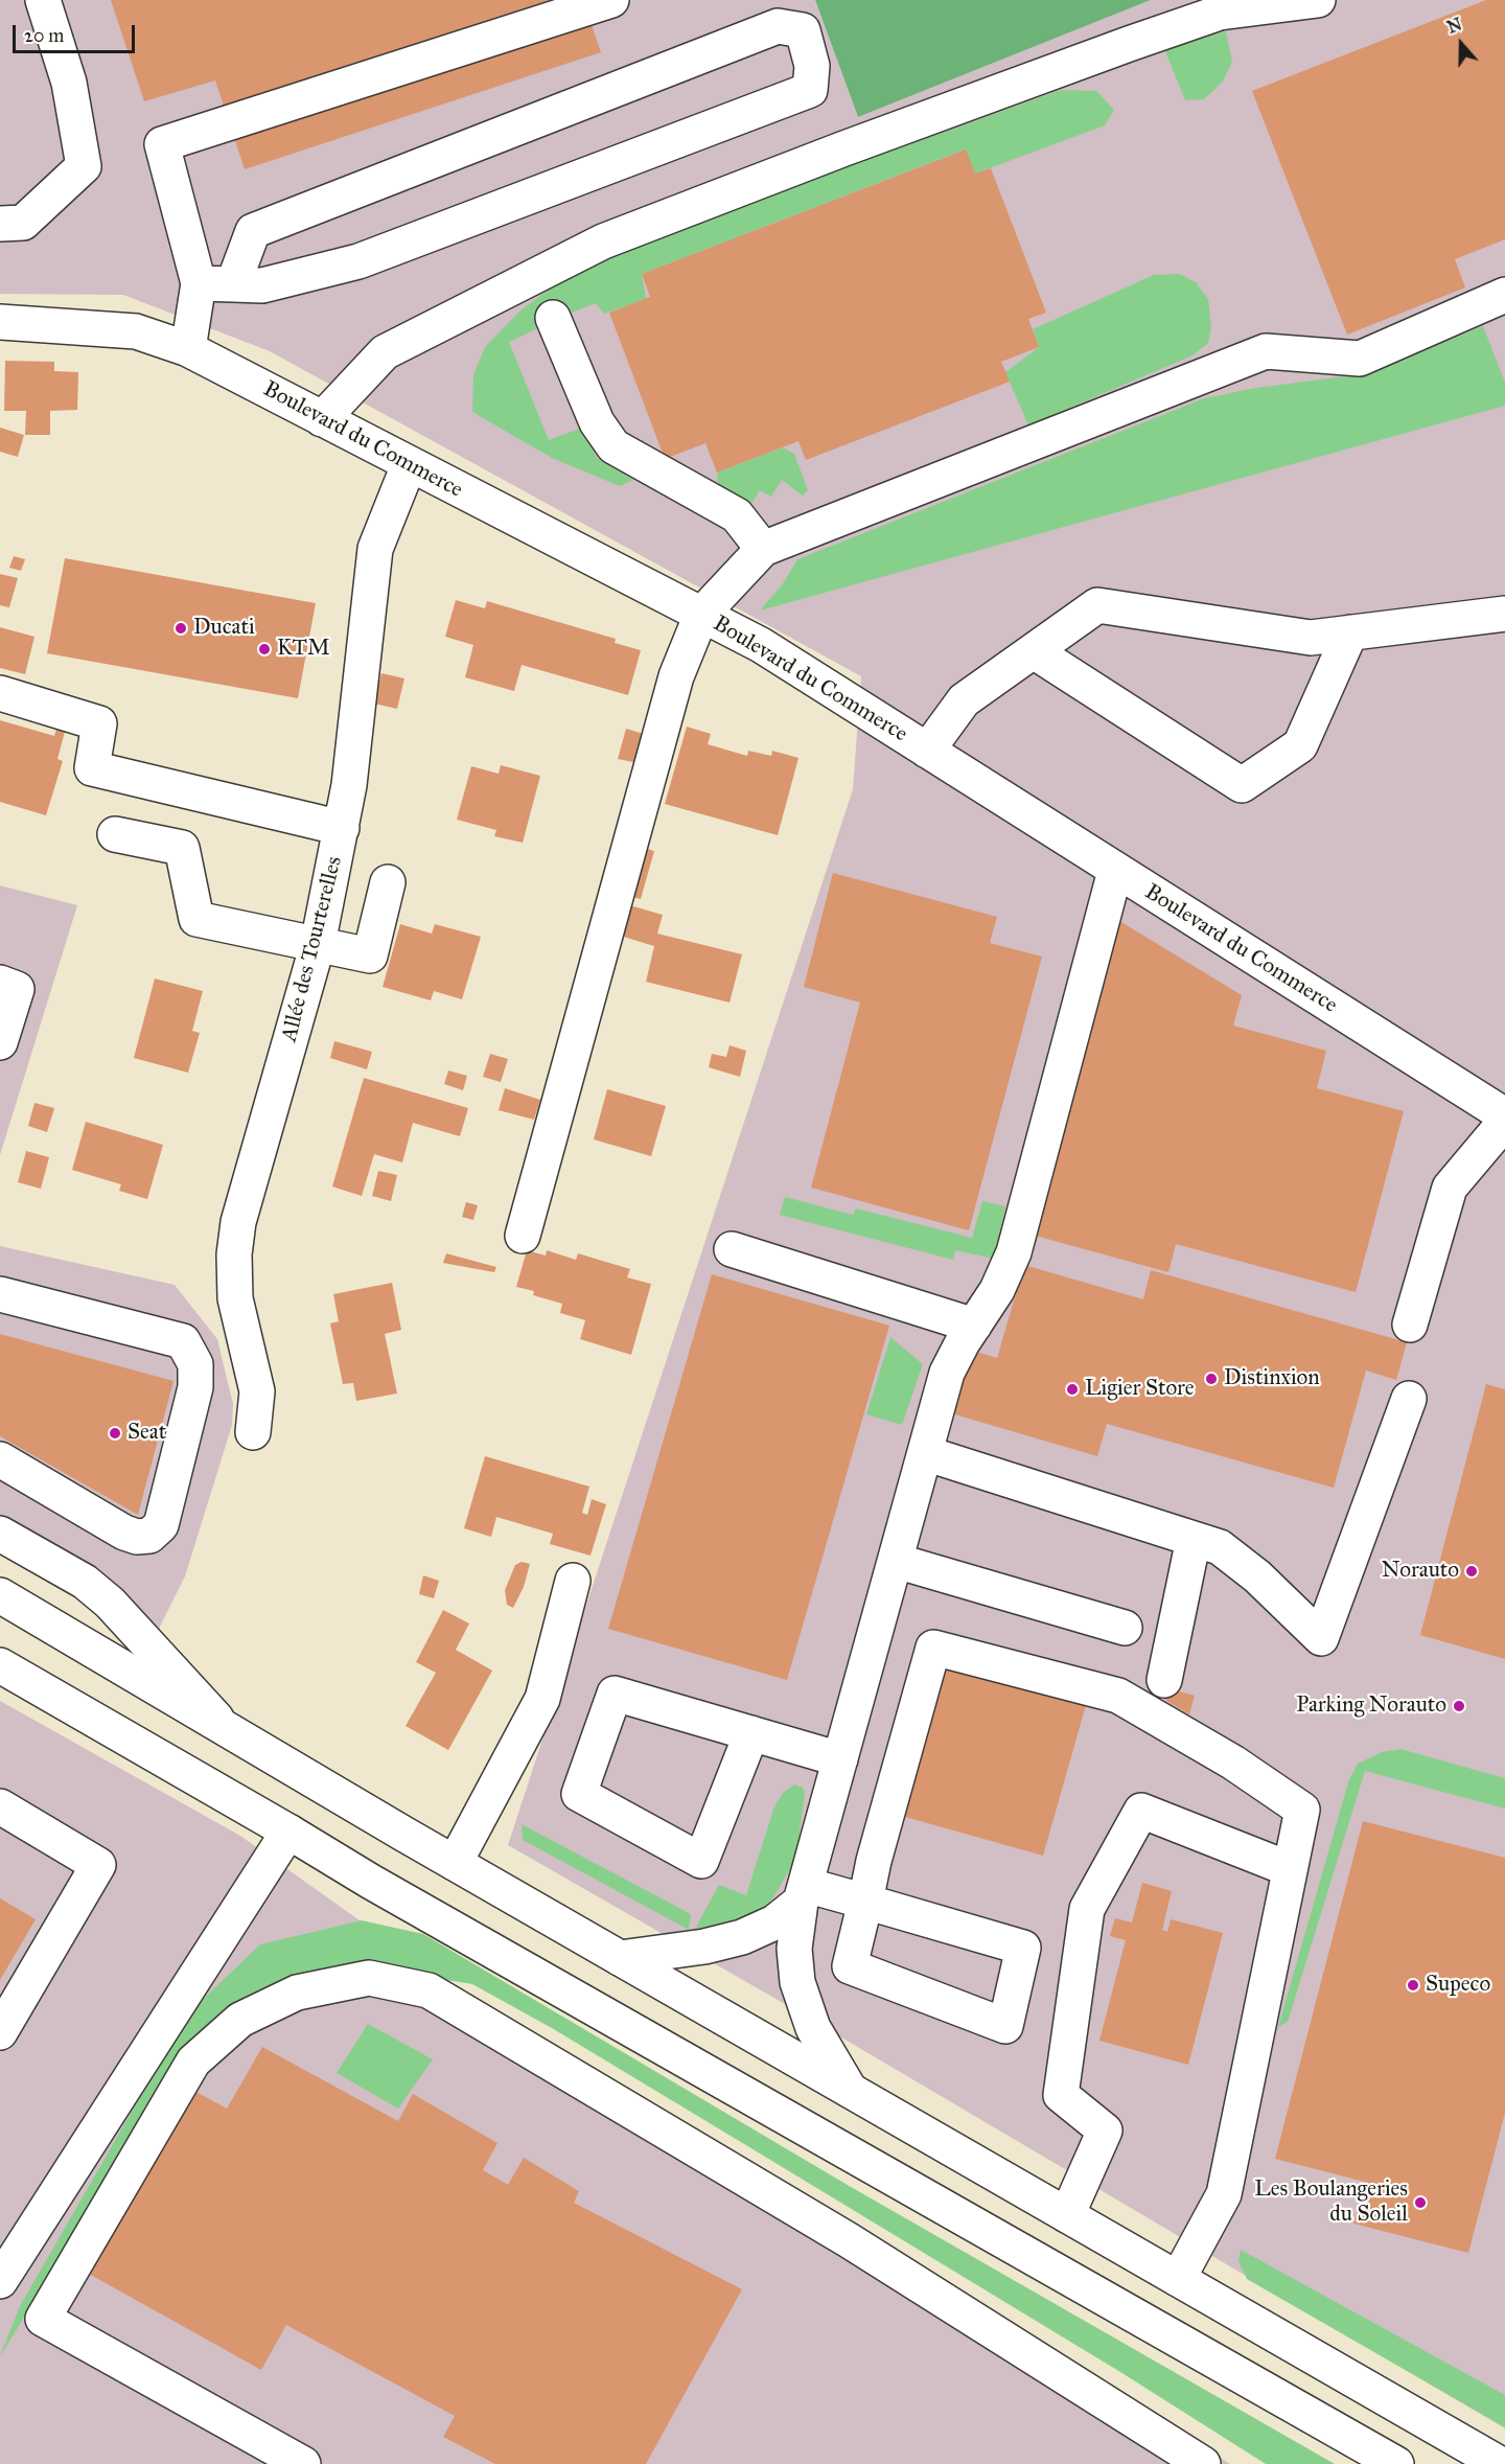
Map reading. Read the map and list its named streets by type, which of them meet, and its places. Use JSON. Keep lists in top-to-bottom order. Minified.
{"streets":{"street":["Boulevard du Commerce","Allée des Tourterelles"]},"crossings":[["Boulevard du Commerce","Allée des Tourterelles"]],"places":["Ducati","KTM","Distinxion","Ligier Store","Seat","Norauto","Parking Norauto","Supeco","Les Boulangeries du Soleil"],"scale_bar":"20 m","north":"top"}
